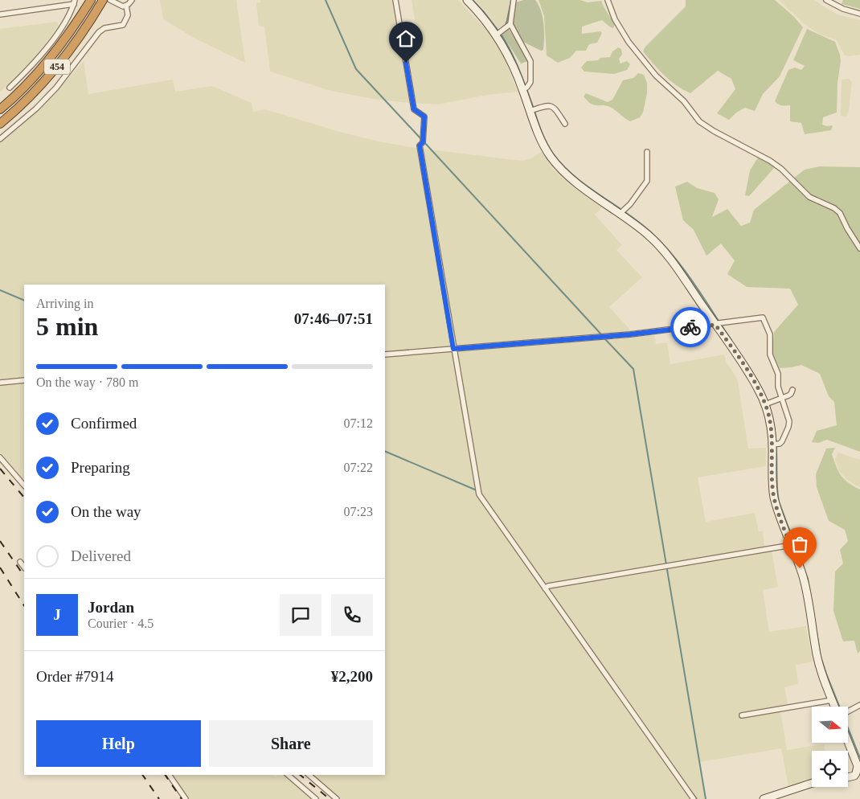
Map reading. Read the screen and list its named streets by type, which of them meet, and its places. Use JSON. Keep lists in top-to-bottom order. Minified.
{"streets":{"highway":["454"]},"north":"right","page":{"heading":["5 min","Arriving in","07:46–07:51"],"panel":["Jordan","Courier · 4.5","Order #7914","¥2,200"],"bar":"On the way · 780 m","list":[["Confirmed","07:12"],["Preparing","07:22"],["On the way","07:23"],"Delivered"],"round":"J","buttons":["Help","Share"]}}
